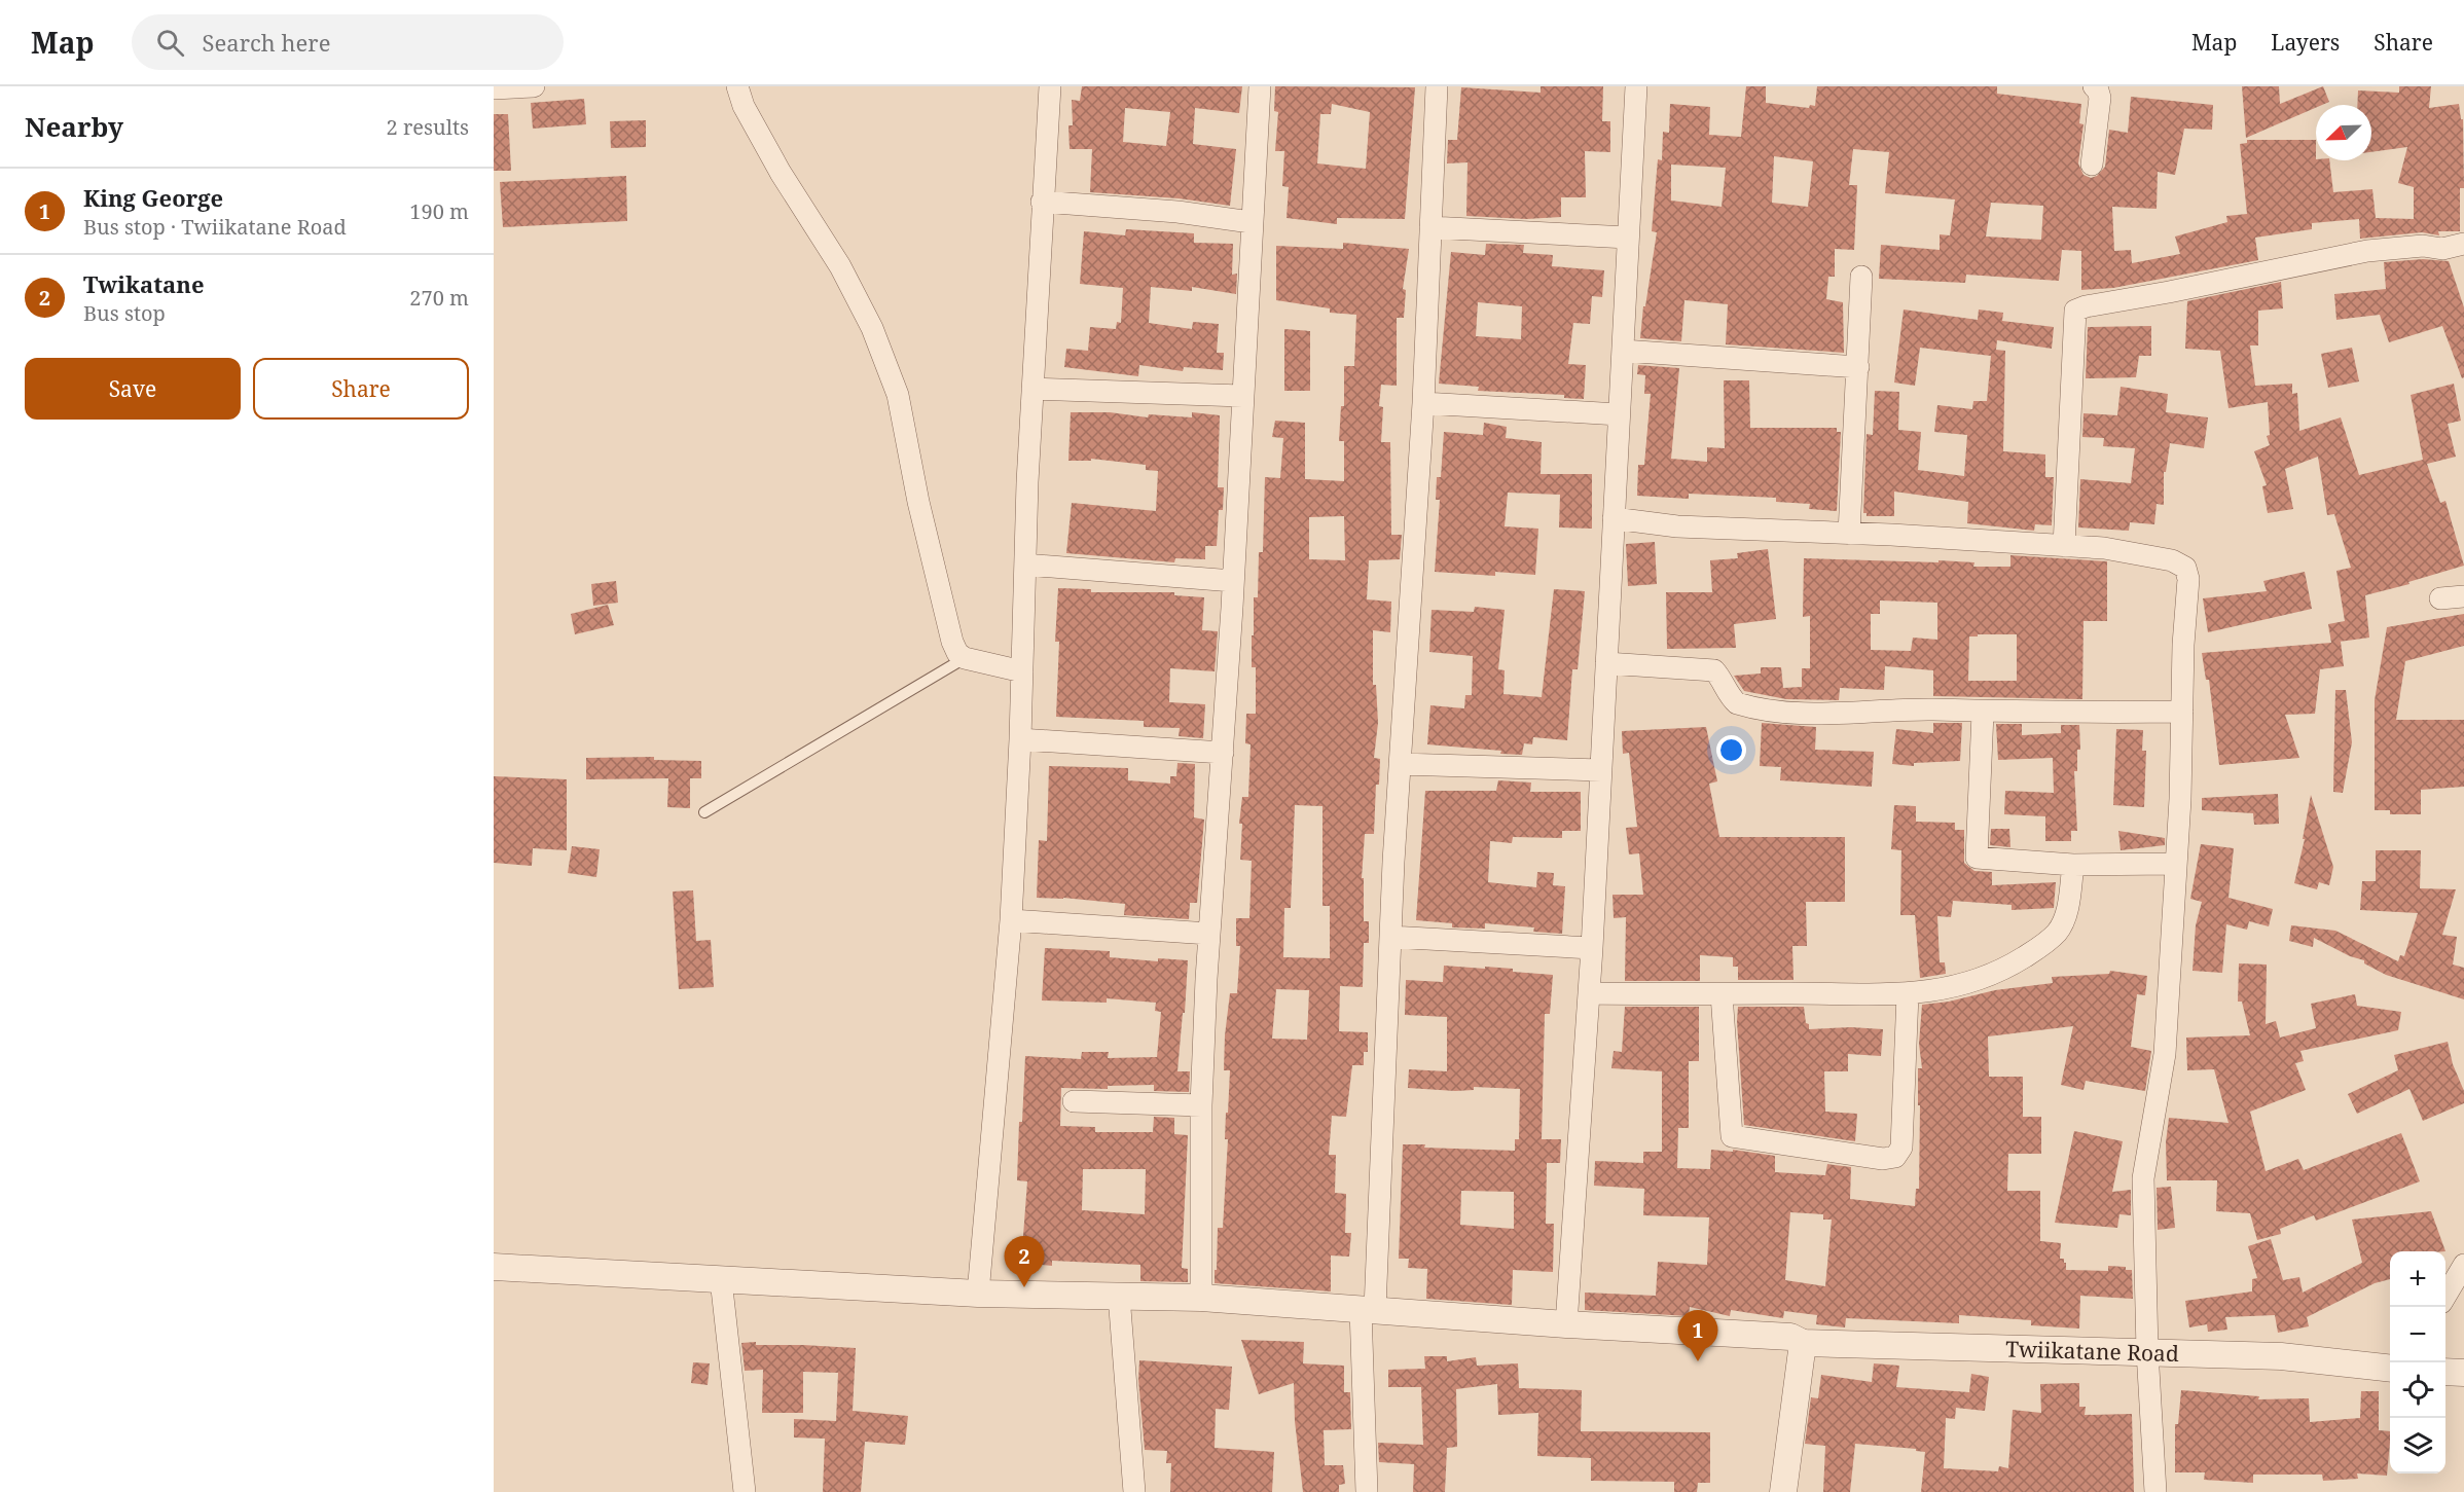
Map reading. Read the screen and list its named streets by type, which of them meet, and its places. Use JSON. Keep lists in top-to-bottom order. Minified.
{"streets":{"street":["Twiikatane Road"]},"north":"bottom left","page":{"header":"Map","search":"Search here","nav":["Map","Layers","Share"],"heading":["Nearby","2 results"],"list":[{"mark":"1","name":"King George","note":"Bus stop · Twiikatane Road","value":"190 m"},{"mark":"2","name":"Twikatane","note":"Bus stop","value":"270 m"}],"buttons":["Save","Share"],"pins":["2","1"],"map_buttons":["+","−"]}}
